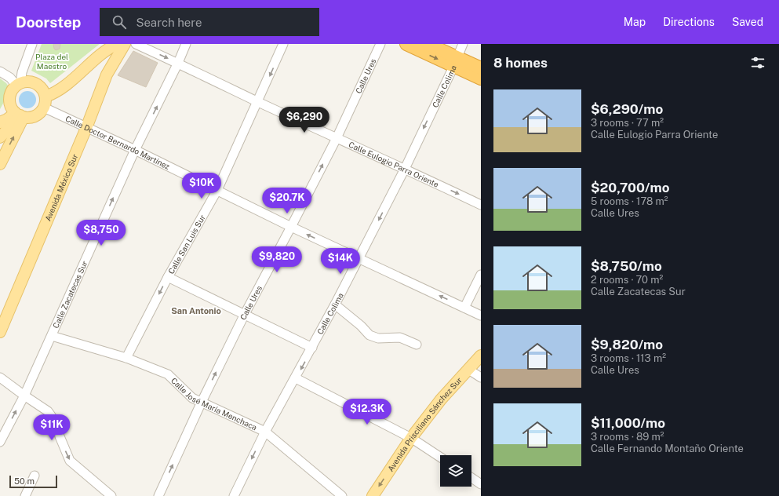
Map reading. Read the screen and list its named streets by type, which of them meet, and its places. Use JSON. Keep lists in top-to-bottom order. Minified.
{"streets":{"main road":["Avenida México Sur","Avenida Prisciliano Sánchez Sur"],"street":["Calle Ures","Calle Colima","Calle Doctor Bernardo Martínez","Calle Eulogio Parra Oriente","Calle San Luis Sur","Calle Zacatecas Sur","Calle José María Menchaca"]},"crossings":[["Calle Ures","Calle Doctor Bernardo Martínez"],["Calle Ures","Calle Eulogio Parra Oriente"],["Calle Ures","Calle José María Menchaca"],["Calle Colima","Calle Doctor Bernardo Martínez"],["Calle Colima","Calle Eulogio Parra Oriente"],["Calle Colima","Calle José María Menchaca"],["Calle Doctor Bernardo Martínez","Avenida México Sur"],["Calle Doctor Bernardo Martínez","Calle San Luis Sur"],["Calle Doctor Bernardo Martínez","Calle Zacatecas Sur"],["Calle Eulogio Parra Oriente","Calle San Luis Sur"],["Calle Eulogio Parra Oriente","Calle Zacatecas Sur"],["Calle San Luis Sur","Calle José María Menchaca"],["Calle Zacatecas Sur","Calle José María Menchaca"]],"one_way":["Calle Ures","Calle Colima","Calle San Luis Sur","Calle Zacatecas Sur","Avenida Prisciliano Sánchez Sur"],"districts":["San Antonio"],"parks":["Plaza del Maestro"],"scale_bar":"50 m","page":{"header":"Doorstep","search":"Search here","nav":["Map","Directions","Saved"],"heading":"8 homes","list":[{"name":"$6,290/mo","note":"3 rooms · 77 m² · Calle Eulogio Parra Oriente"},{"name":"$20,700/mo","note":"5 rooms · 178 m² · Calle Ures"},{"name":"$8,750/mo","note":"2 rooms · 70 m² · Calle Zacatecas Sur"},{"name":"$9,820/mo","note":"3 rooms · 113 m² · Calle Ures"},{"name":"$11,000/mo","note":"3 rooms · 89 m² · Calle Fernando Montaño Oriente"}],"price":["$6,290","$10K","$20.7K","$8,750","$9,820","$14K","$12.3K","$11K"],"scale":"50 m"}}
